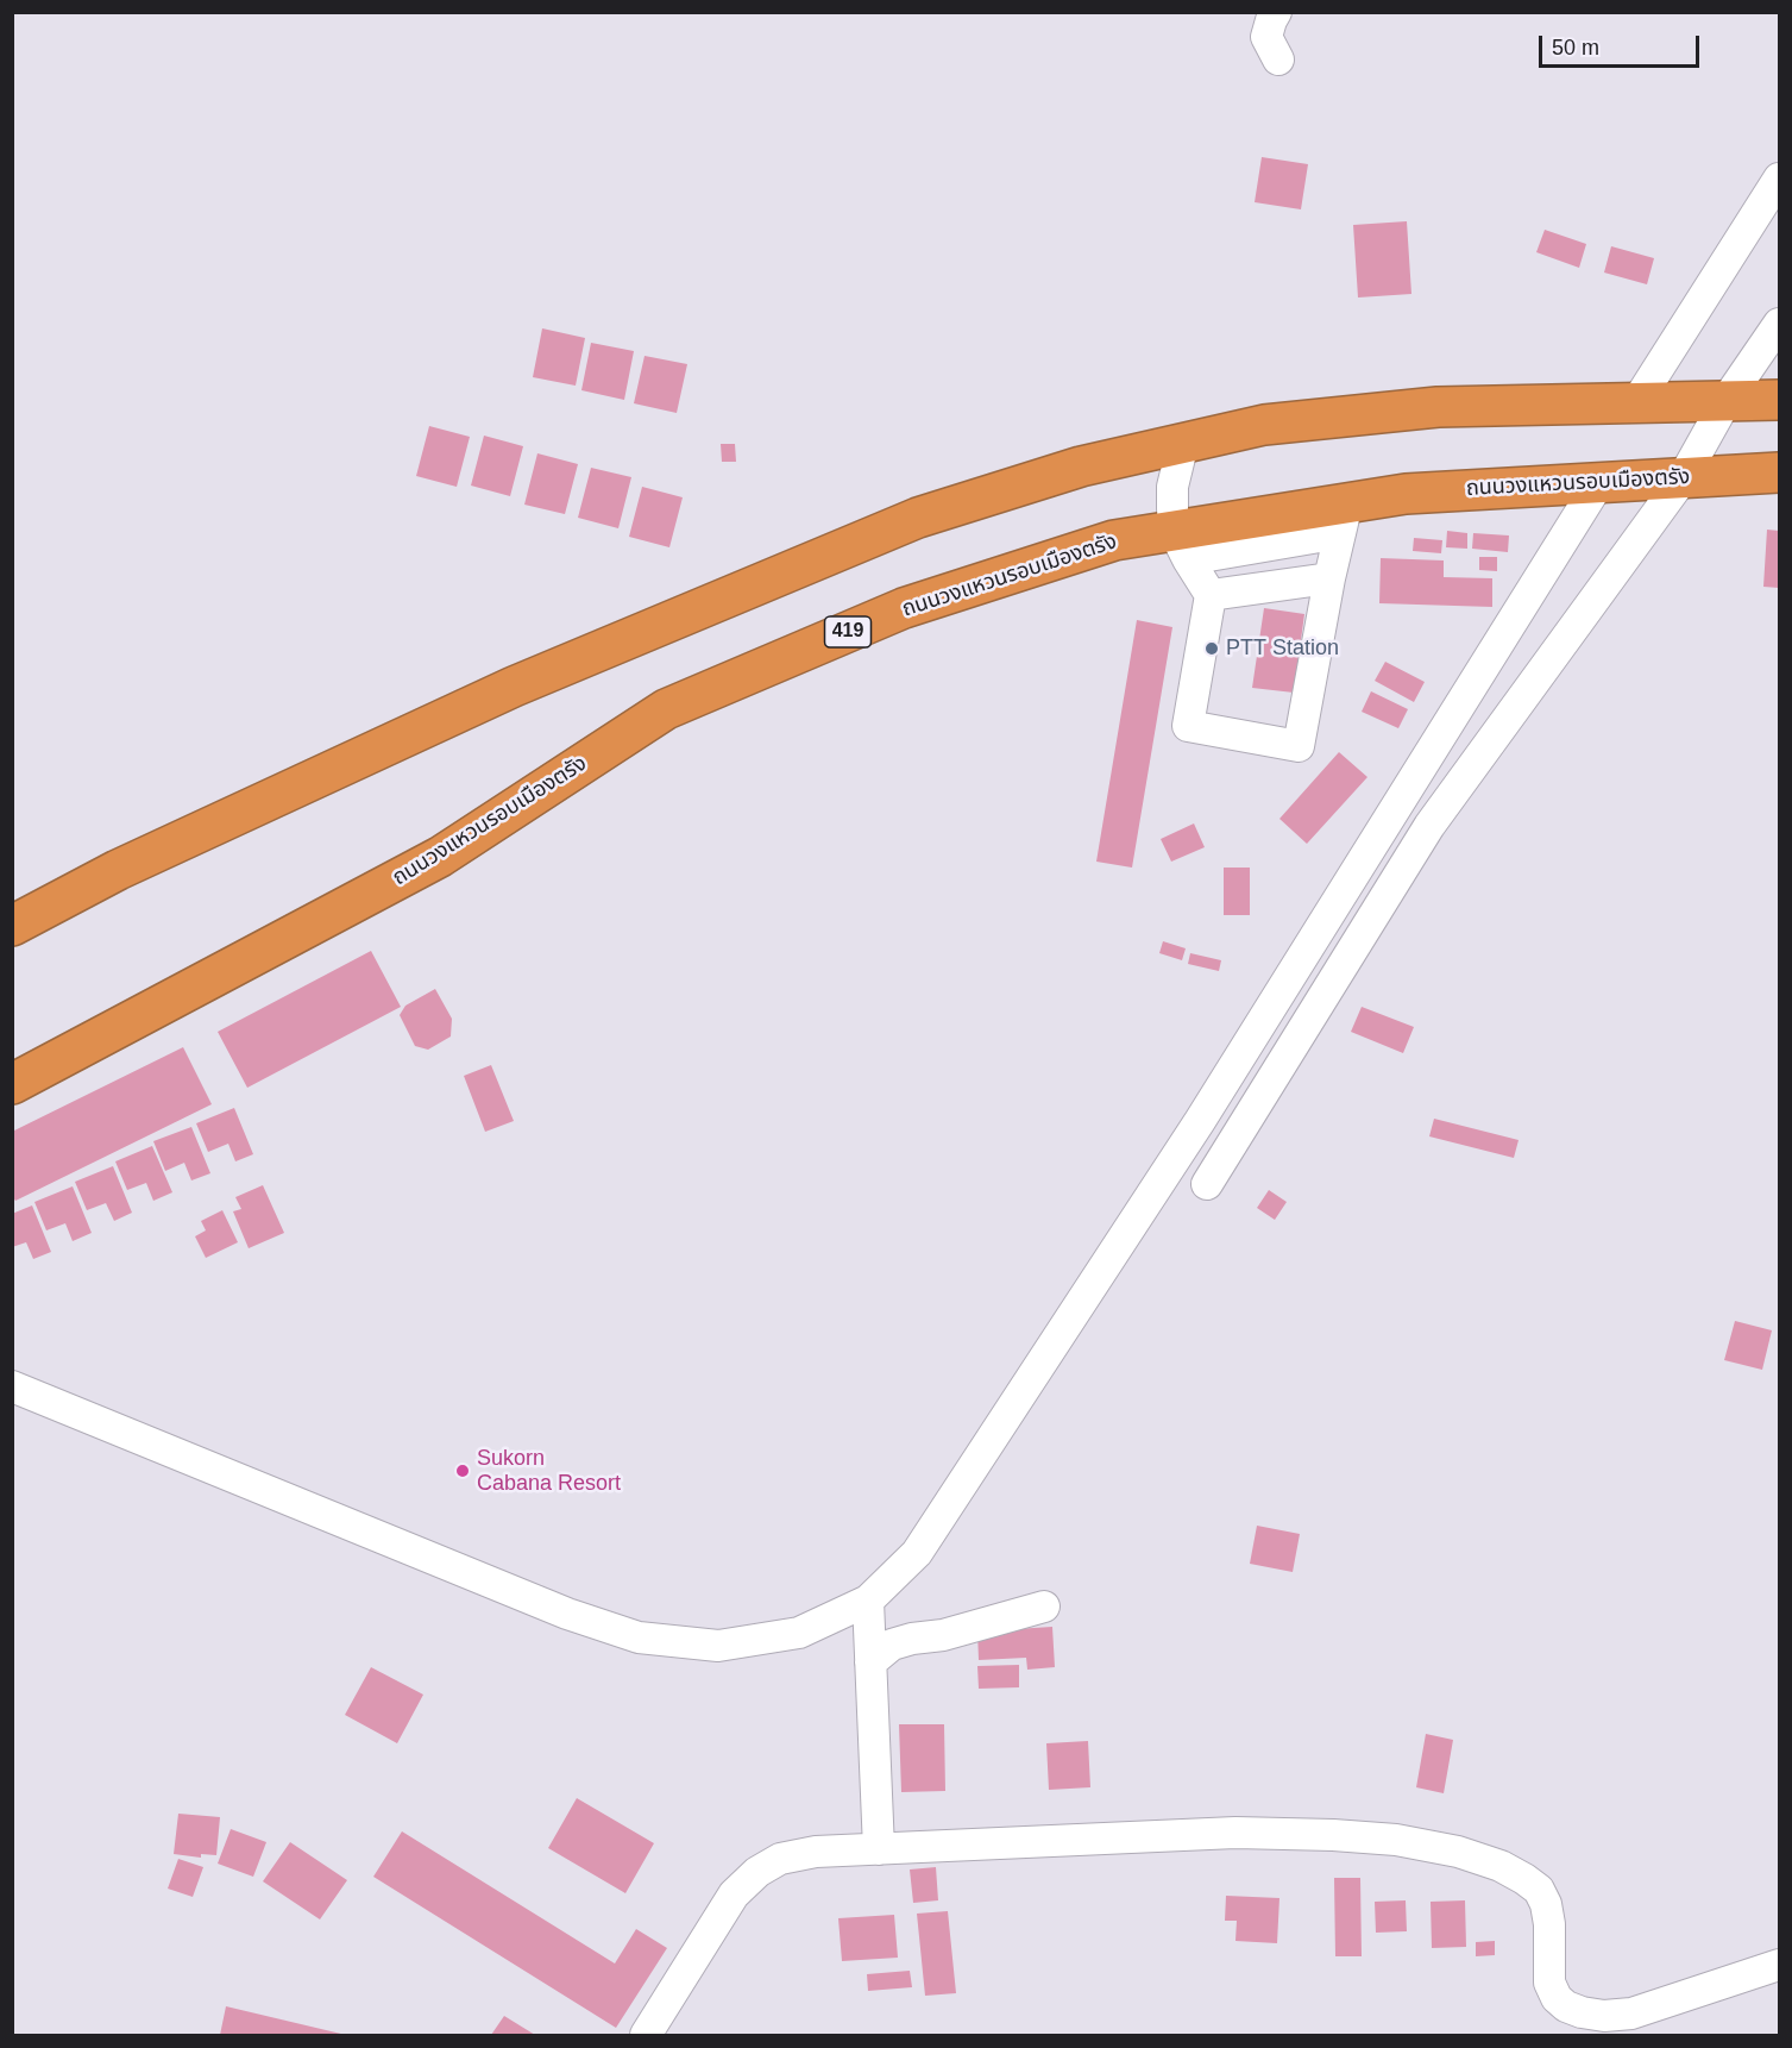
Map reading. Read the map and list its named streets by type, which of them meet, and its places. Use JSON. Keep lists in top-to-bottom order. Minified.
{"streets":{"highway":["ถนนวงแหวนรอบเมืองตรัง","419"]},"places":["PTT Station","Sukorn Cabana Resort"],"scale_bar":"50 m"}
